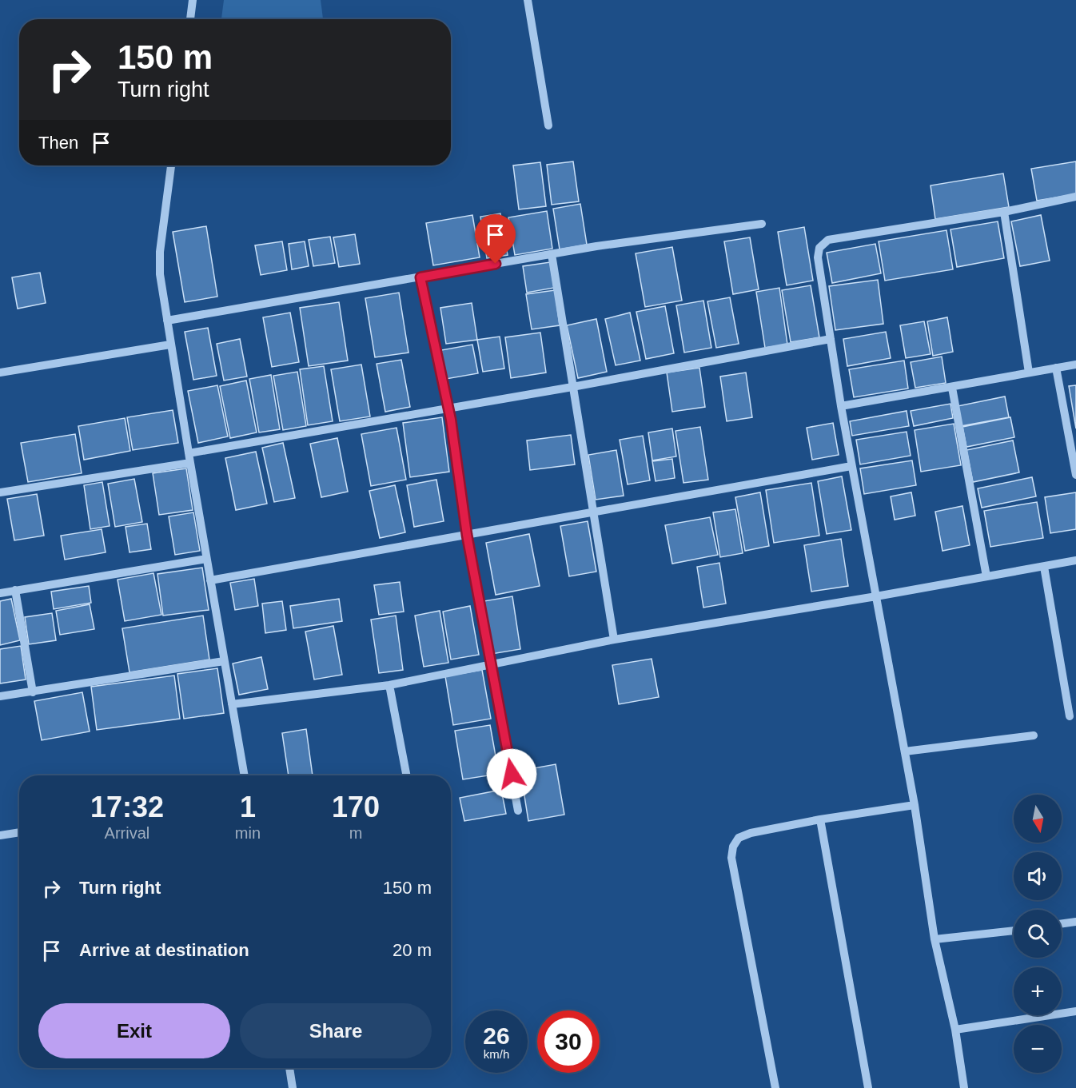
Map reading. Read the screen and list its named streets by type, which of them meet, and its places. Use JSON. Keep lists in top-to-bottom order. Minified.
{"north":"bottom","page":{"turn":["150 m","Turn right"],"then":"Then","eta":["17:32","Arrival","1","min","170","m"],"map_buttons":["+","−"],"list":[{"name":"Turn right","value":"150 m"},{"name":"Arrive at destination","value":"20 m"}],"buttons":["Exit","Share"],"speed":"26 km/h","limit":"30"}}
